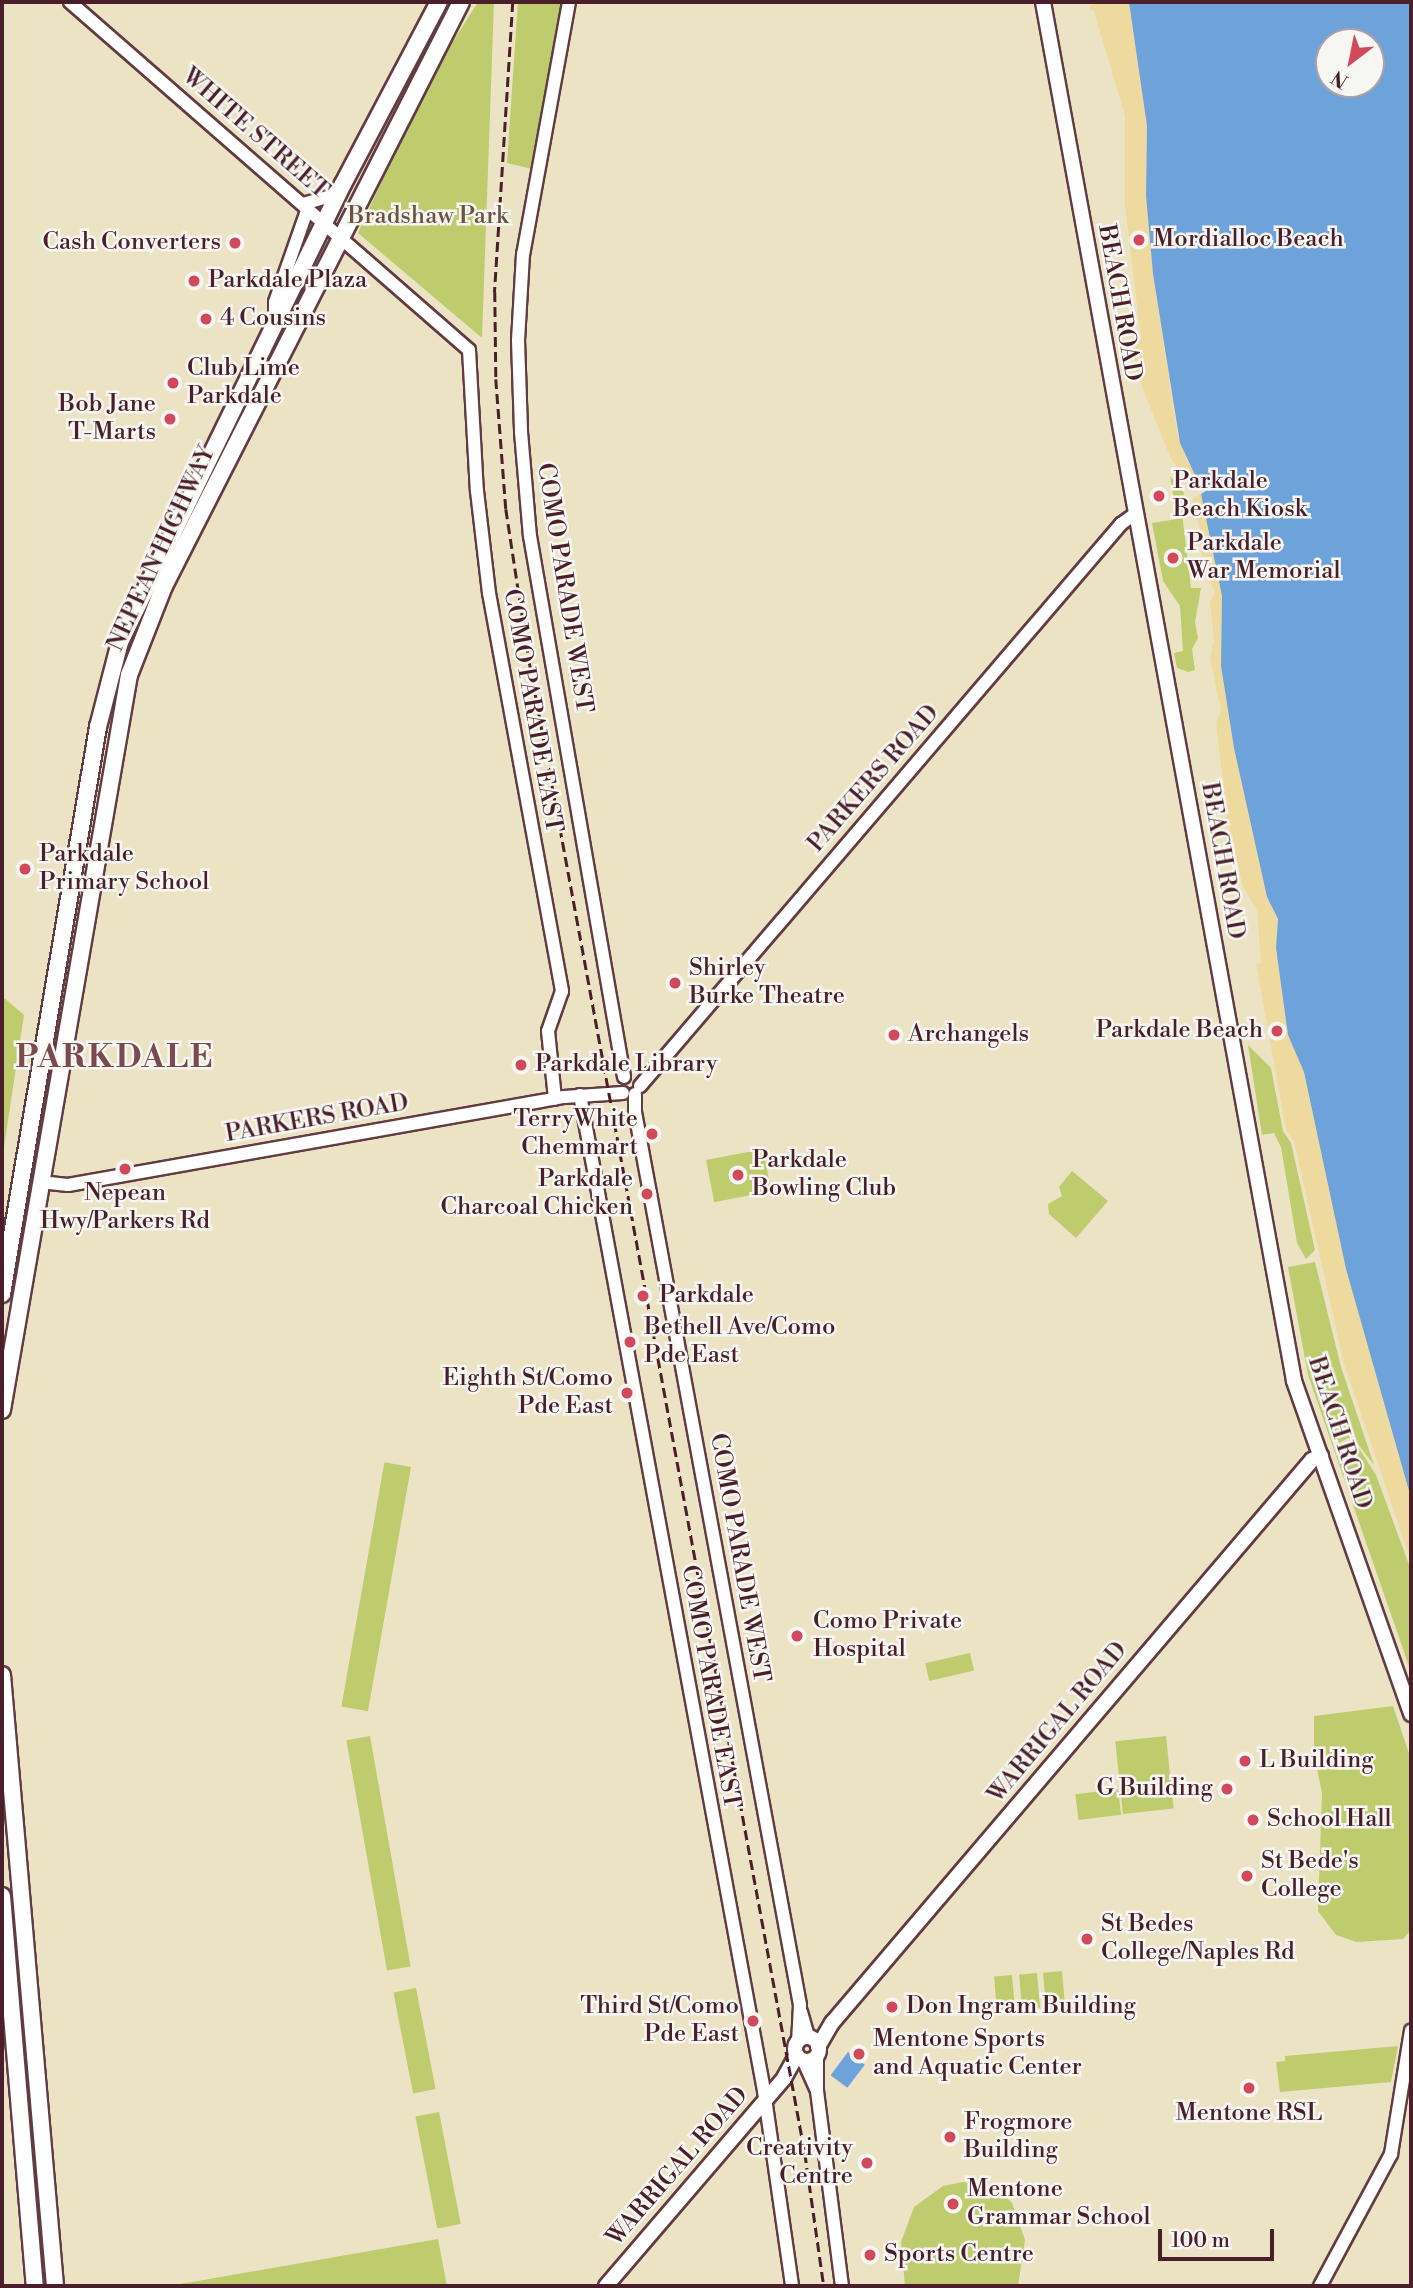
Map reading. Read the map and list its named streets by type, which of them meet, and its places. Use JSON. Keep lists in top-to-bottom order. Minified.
{"streets":{"highway":["NEPEAN HIGHWAY"],"main road":["BEACH ROAD","WARRIGAL ROAD"],"street":["WHITE STREET","COMO PARADE WEST","COMO PARADE EAST","PARKERS ROAD"]},"crossings":[["WHITE STREET","NEPEAN HIGHWAY"],["WHITE STREET","COMO PARADE EAST"],["BEACH ROAD","PARKERS ROAD"],["BEACH ROAD","WARRIGAL ROAD"],["NEPEAN HIGHWAY","PARKERS ROAD"],["COMO PARADE WEST","PARKERS ROAD"],["COMO PARADE WEST","WARRIGAL ROAD"],["COMO PARADE EAST","PARKERS ROAD"],["COMO PARADE EAST","WARRIGAL ROAD"]],"districts":["PARKDALE"],"parks":["Bradshaw Park"],"places":["Mordialloc Beach","Cash Converters","Parkdale Plaza","4 Cousins","Club Lime Parkdale","Bob Jane T-Marts","Parkdale Beach Kiosk","Parkdale War Memorial","Parkdale Primary School","Shirley Burke Theatre","Parkdale Beach","Archangels","Parkdale Library","TerryWhite Chemmart","Nepean Hwy/Parkers Rd","Parkdale Bowling Club","Parkdale Charcoal Chicken","Parkdale","Bethell Ave/Como Pde East","Eighth St/Como Pde East","Como Private Hospital","L Building","G Building","School Hall","St Bede's College","St Bedes College/Naples Rd","Don Ingram Building","Third St/Como Pde East","Mentone Sports and Aquatic Center","Mentone RSL","Frogmore Building","Creativity Centre","Mentone Grammar School","Sports Centre"],"scale_bar":"100 m","north":"bottom left"}
